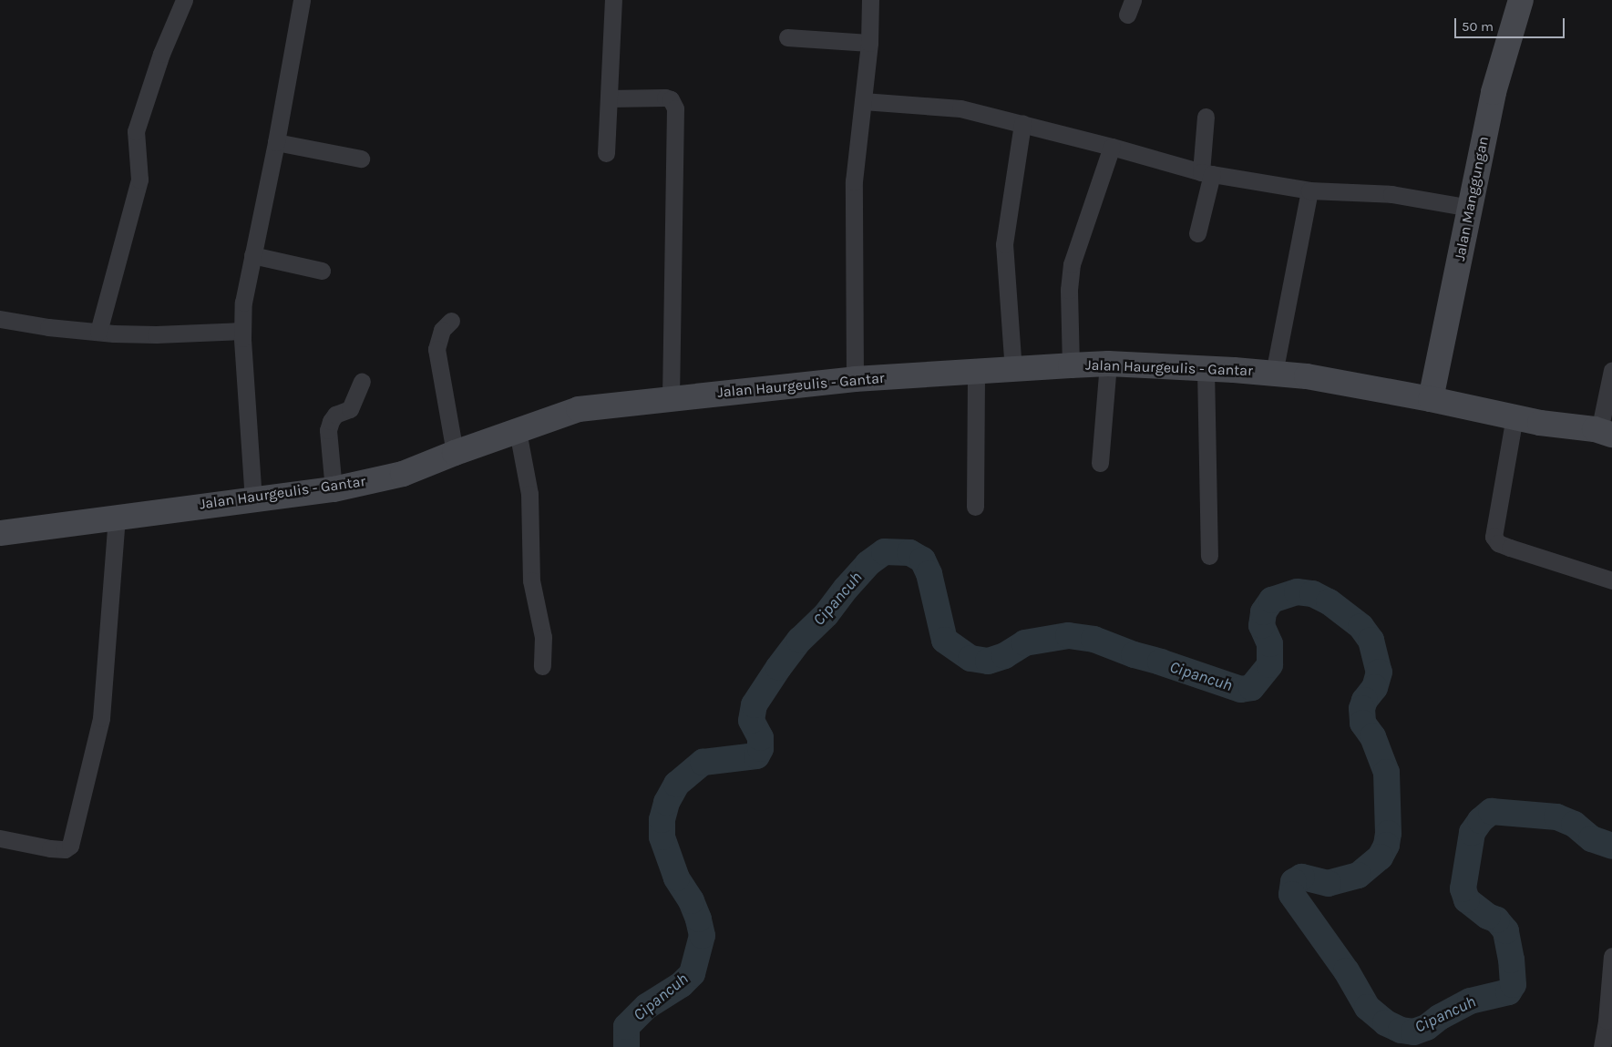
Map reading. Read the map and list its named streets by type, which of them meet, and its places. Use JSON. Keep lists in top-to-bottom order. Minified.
{"streets":{"street":["Jalan Manggungan","Jalan Haurgeulis - Gantar"]},"crossings":[["Jalan Manggungan","Jalan Haurgeulis - Gantar"]],"water":["Cipancuh"],"scale_bar":"50 m"}
